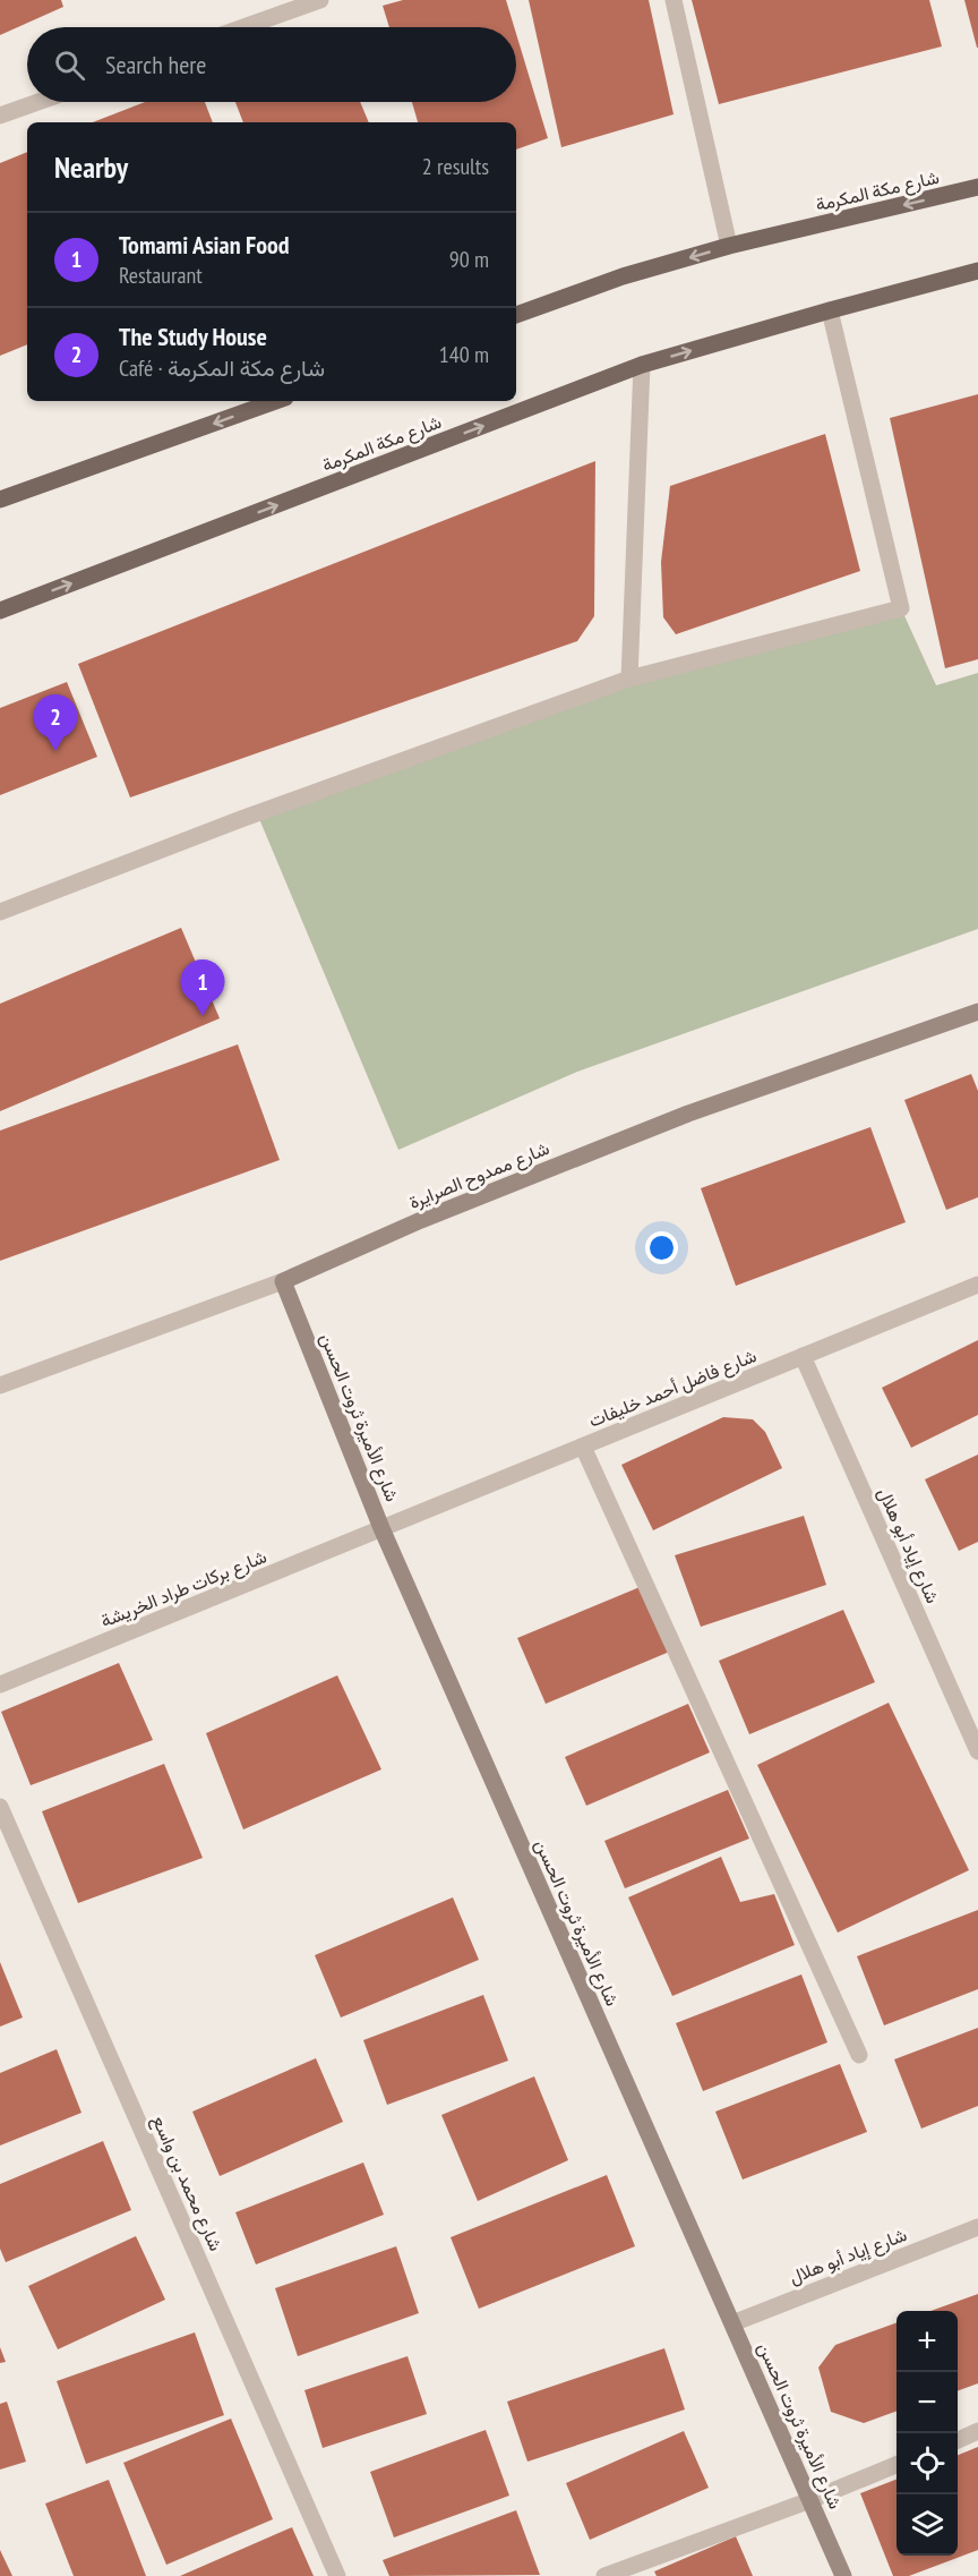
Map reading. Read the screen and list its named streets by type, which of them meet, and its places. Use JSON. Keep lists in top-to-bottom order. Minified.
{"streets":{"main road":["شارع مكة المكرمة"],"street":["شارع ممدوح الصرايرة","شارع فاضل أحمد خليفات","شارع الأميرة ثروت الحسن","شارع إياد أبو هلال","شارع بركات طراد الخريشة","شارع محمد بن واسع"]},"crossings":[["شارع ممدوح الصرايرة","شارع الأميرة ثروت الحسن"],["شارع فاضل أحمد خليفات","شارع الأميرة ثروت الحسن"],["شارع فاضل أحمد خليفات","شارع إياد أبو هلال"],["شارع فاضل أحمد خليفات","شارع بركات طراد الخريشة"],["شارع الأميرة ثروت الحسن","شارع إياد أبو هلال"],["شارع الأميرة ثروت الحسن","شارع بركات طراد الخريشة"]],"page":{"search":"Search here","heading":["Nearby","2 results"],"list":[{"mark":"1","name":"Tomami Asian Food","note":"Restaurant","value":"90 m"},{"mark":"2","name":"The Study House","note":"Café · شارع مكة المكرمة","value":"140 m"}],"pins":["2","1"],"map_buttons":["+","−"]}}
